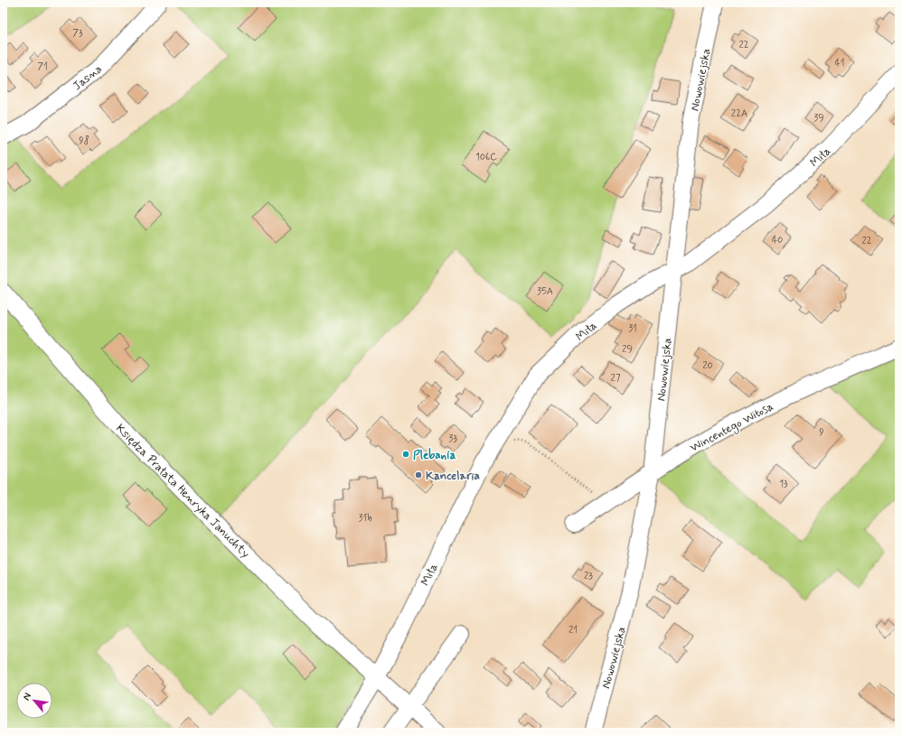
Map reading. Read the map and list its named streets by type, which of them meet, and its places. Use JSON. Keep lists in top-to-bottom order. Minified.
{"streets":{"street":["Jasna","Nowowiejska","Miła","Wincentego Witosa","Księdza Prałata Henryka Januchty"]},"crossings":[["Nowowiejska","Miła"],["Nowowiejska","Wincentego Witosa"],["Miła","Księdza Prałata Henryka Januchty"]],"places":["Plebania","Kancelaria"],"house_numbers":["73","22","41","71","22A","39","98","106C","40","22","35A","31","29","20","27","9","33","13","31b","23","21"],"north":"top left"}
